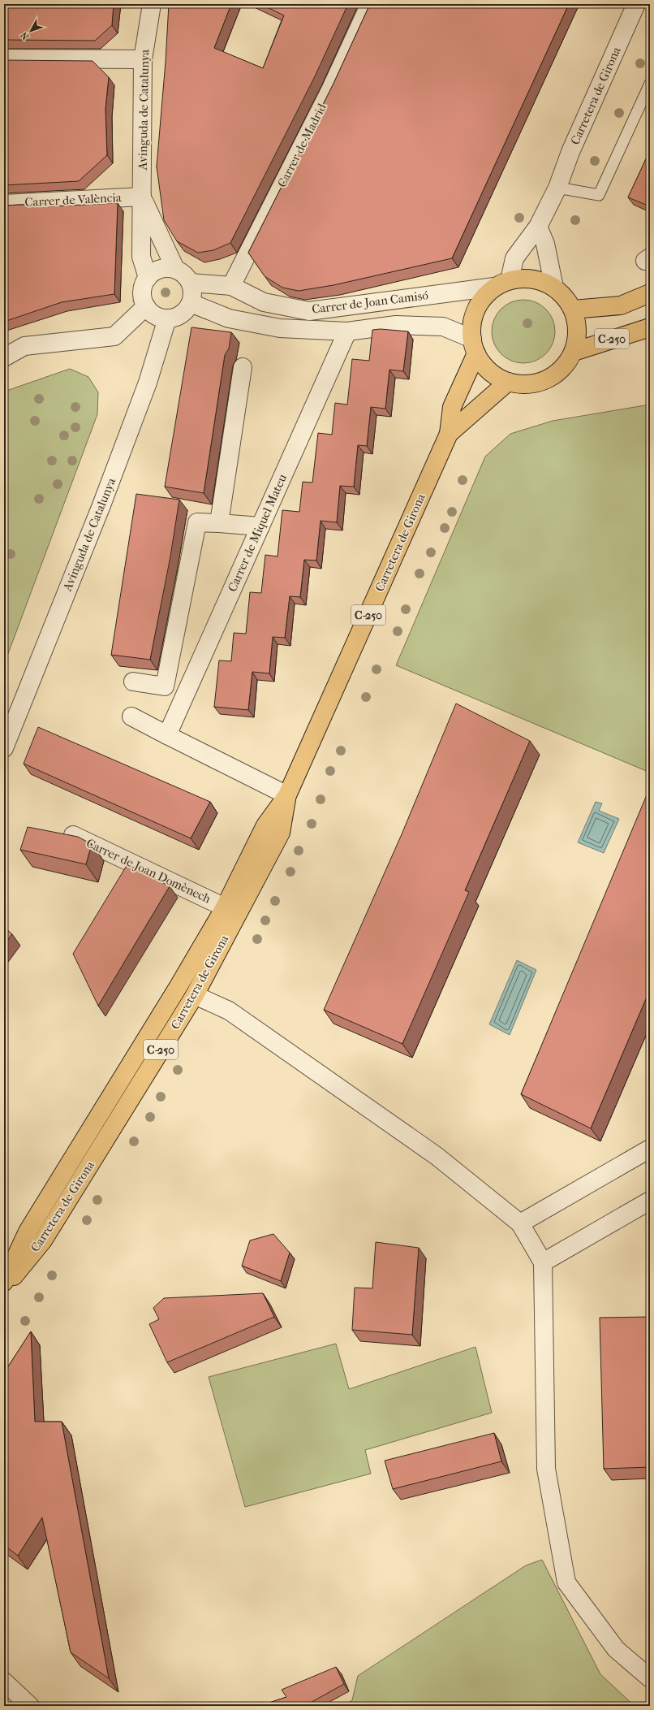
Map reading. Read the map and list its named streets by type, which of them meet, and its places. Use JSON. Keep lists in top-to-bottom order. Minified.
{"streets":{"main road":["Carretera de Girona","C-250"],"street":["Avinguda de Catalunya","Carrer de Madrid","Carrer de València","Carrer de Joan Camisó","Carrer de Miquel Mateu","Carrer de Joan Domènech"]},"crossings":[["Carretera de Girona","Carrer de Joan Camisó"],["Carretera de Girona","C-250"],["Carretera de Girona","Carrer de Joan Domènech"],["Avinguda de Catalunya","Carrer de València"],["Avinguda de Catalunya","Carrer de Joan Camisó"],["Carrer de Madrid","Carrer de Joan Camisó"],["Carrer de Joan Camisó","C-250"],["Carrer de Joan Camisó","Carrer de Miquel Mateu"]],"north":"bottom left"}
